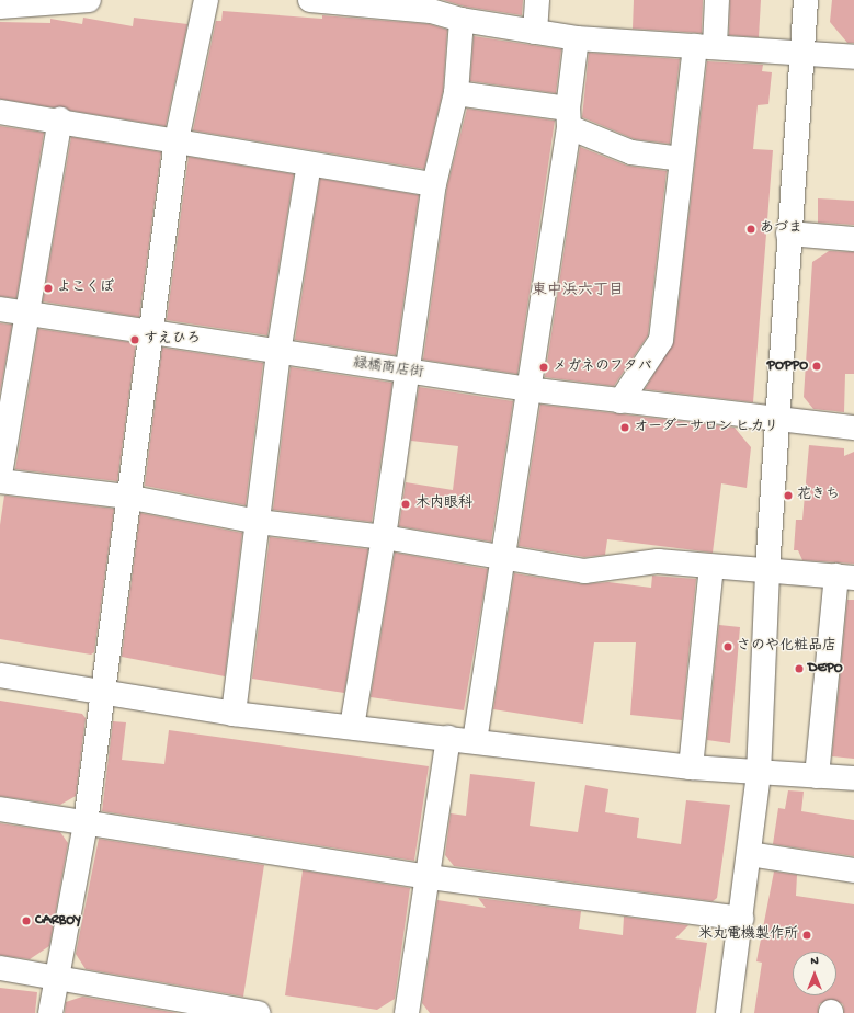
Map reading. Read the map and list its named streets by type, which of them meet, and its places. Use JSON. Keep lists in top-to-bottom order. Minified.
{"streets":{"street":["緑橋商店街"]},"districts":["東中浜六丁目"],"places":["あづま","よこくぼ","すえひろ","POPPO","メガネのフタバ","オーダーサロン ヒカリ","花きち","木内眼科","さのや化粧品店","DEPO","CARBOY","米丸電機製作所"],"north":"top"}
